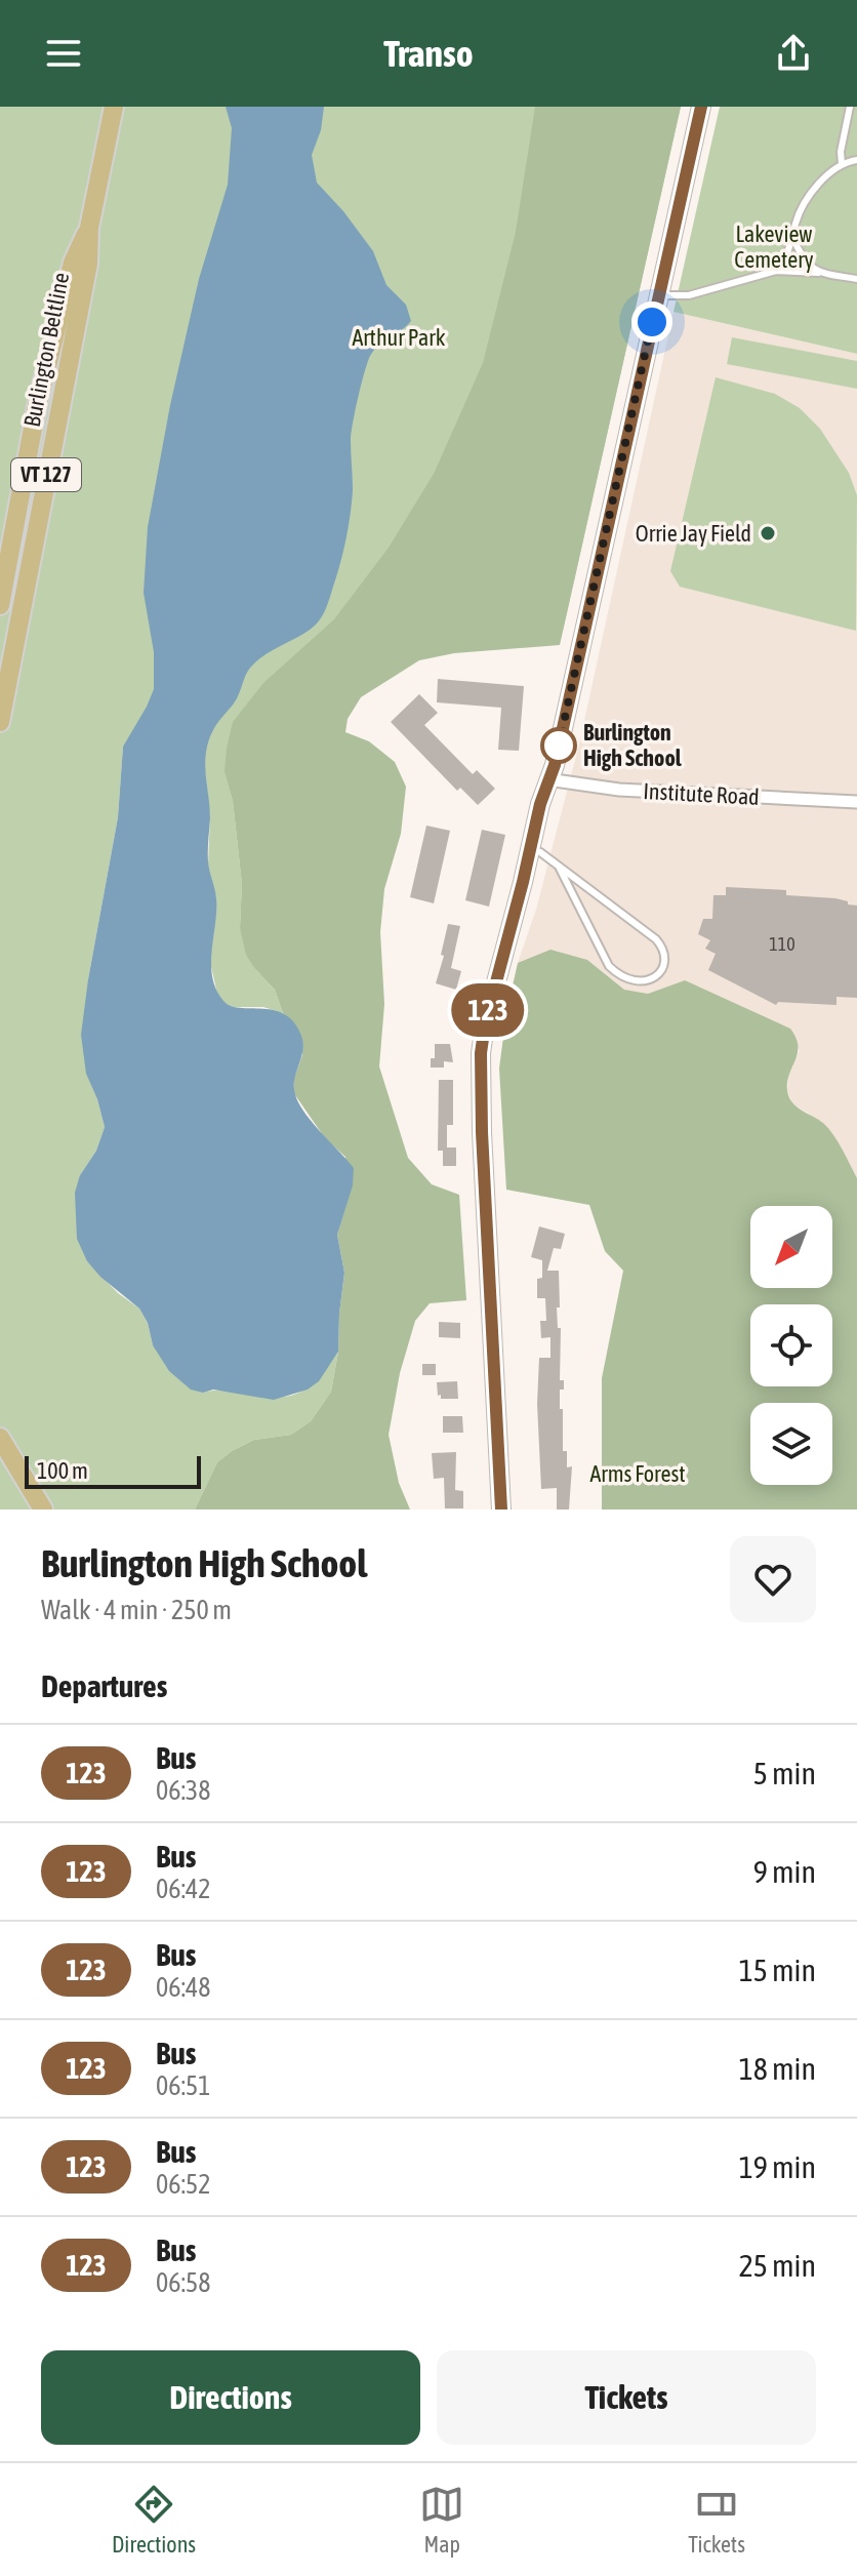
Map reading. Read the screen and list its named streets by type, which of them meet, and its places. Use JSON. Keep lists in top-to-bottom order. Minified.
{"streets":{"main road":["Burlington Beltline","VT 127"],"street":["Institute Road"]},"parks":["Lakeview Cemetery","Arthur Park","Arms Forest"],"places":["Orrie Jay Field","Burlington High School"],"lines":["bus line 123"],"house_numbers":["110"],"scale_bar":"100 m","north":"bottom left","page":{"header":"Transo","on_map":"123","scale":"100 m","heading":[["Burlington High School","Walk · 4 min · 250 m"],"Departures"],"list":[{"mark":"123","name":"Bus","note":"06:38","value":"5 min"},{"mark":"123","name":"Bus","note":"06:42","value":"9 min"},{"mark":"123","name":"Bus","note":"06:48","value":"15 min"},{"mark":"123","name":"Bus","note":"06:51","value":"18 min"},{"mark":"123","name":"Bus","note":"06:52","value":"19 min"},{"mark":"123","name":"Bus","note":"06:58","value":"25 min"}],"buttons":["Directions","Tickets"],"tabs":["Directions","Map","Tickets"]}}
